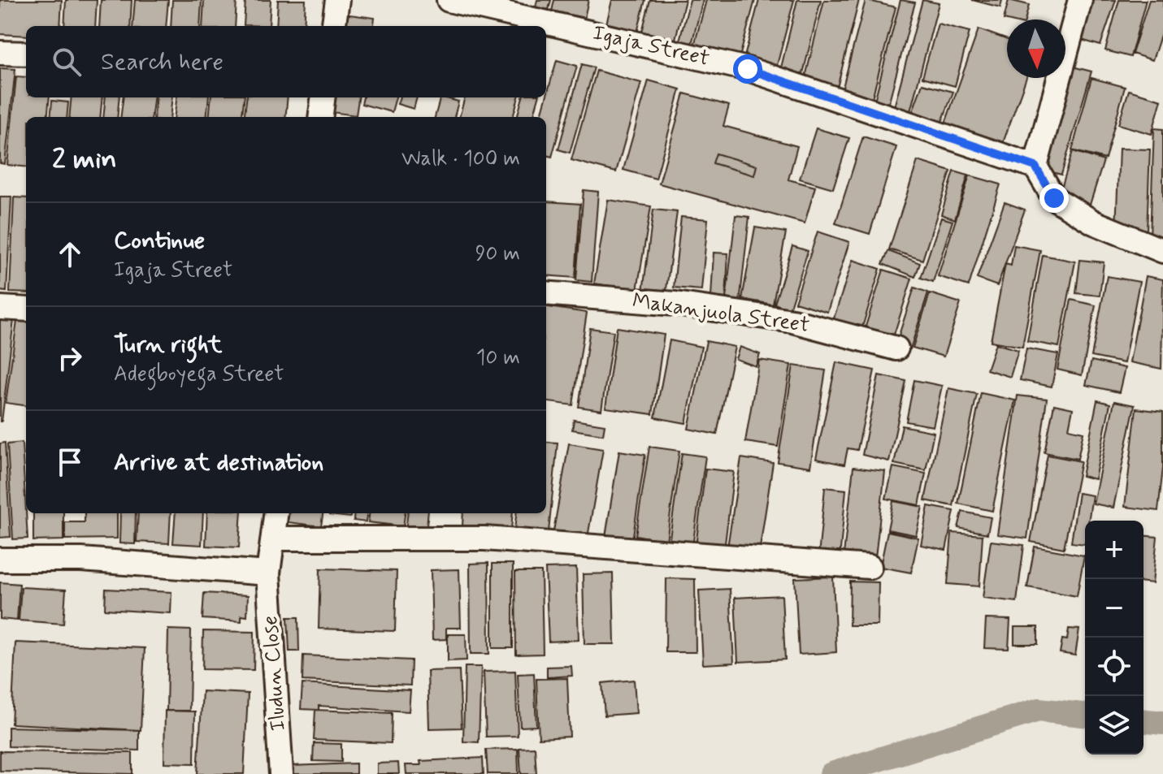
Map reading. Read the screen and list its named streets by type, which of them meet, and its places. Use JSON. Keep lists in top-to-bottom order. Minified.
{"streets":{"street":["Igaja Street","Makanjuola Street","Iludun Close"]},"north":"bottom","page":{"search":"Search here","heading":["2 min","Walk · 100 m"],"list":[["Continue","Igaja Street","90 m"],["Turn right","Adegboyega Street","10 m"],"Arrive at destination"],"map_buttons":["+","−"]}}
